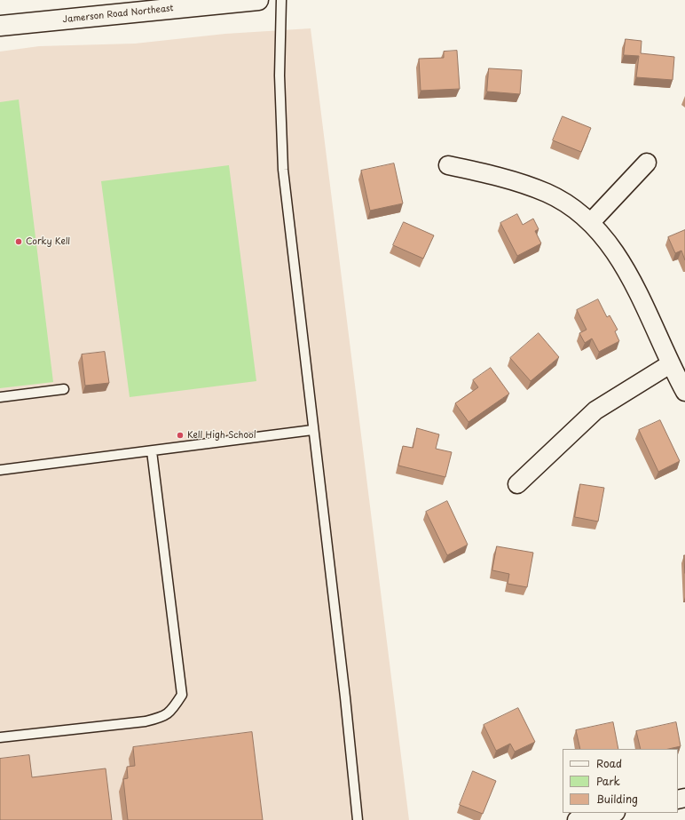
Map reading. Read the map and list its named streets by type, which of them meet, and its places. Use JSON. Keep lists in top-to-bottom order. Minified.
{"streets":{"street":["Jamerson Road Northeast"]},"places":["Corky Kell","Kell High School"],"legend":["Road","Park","Building"]}
